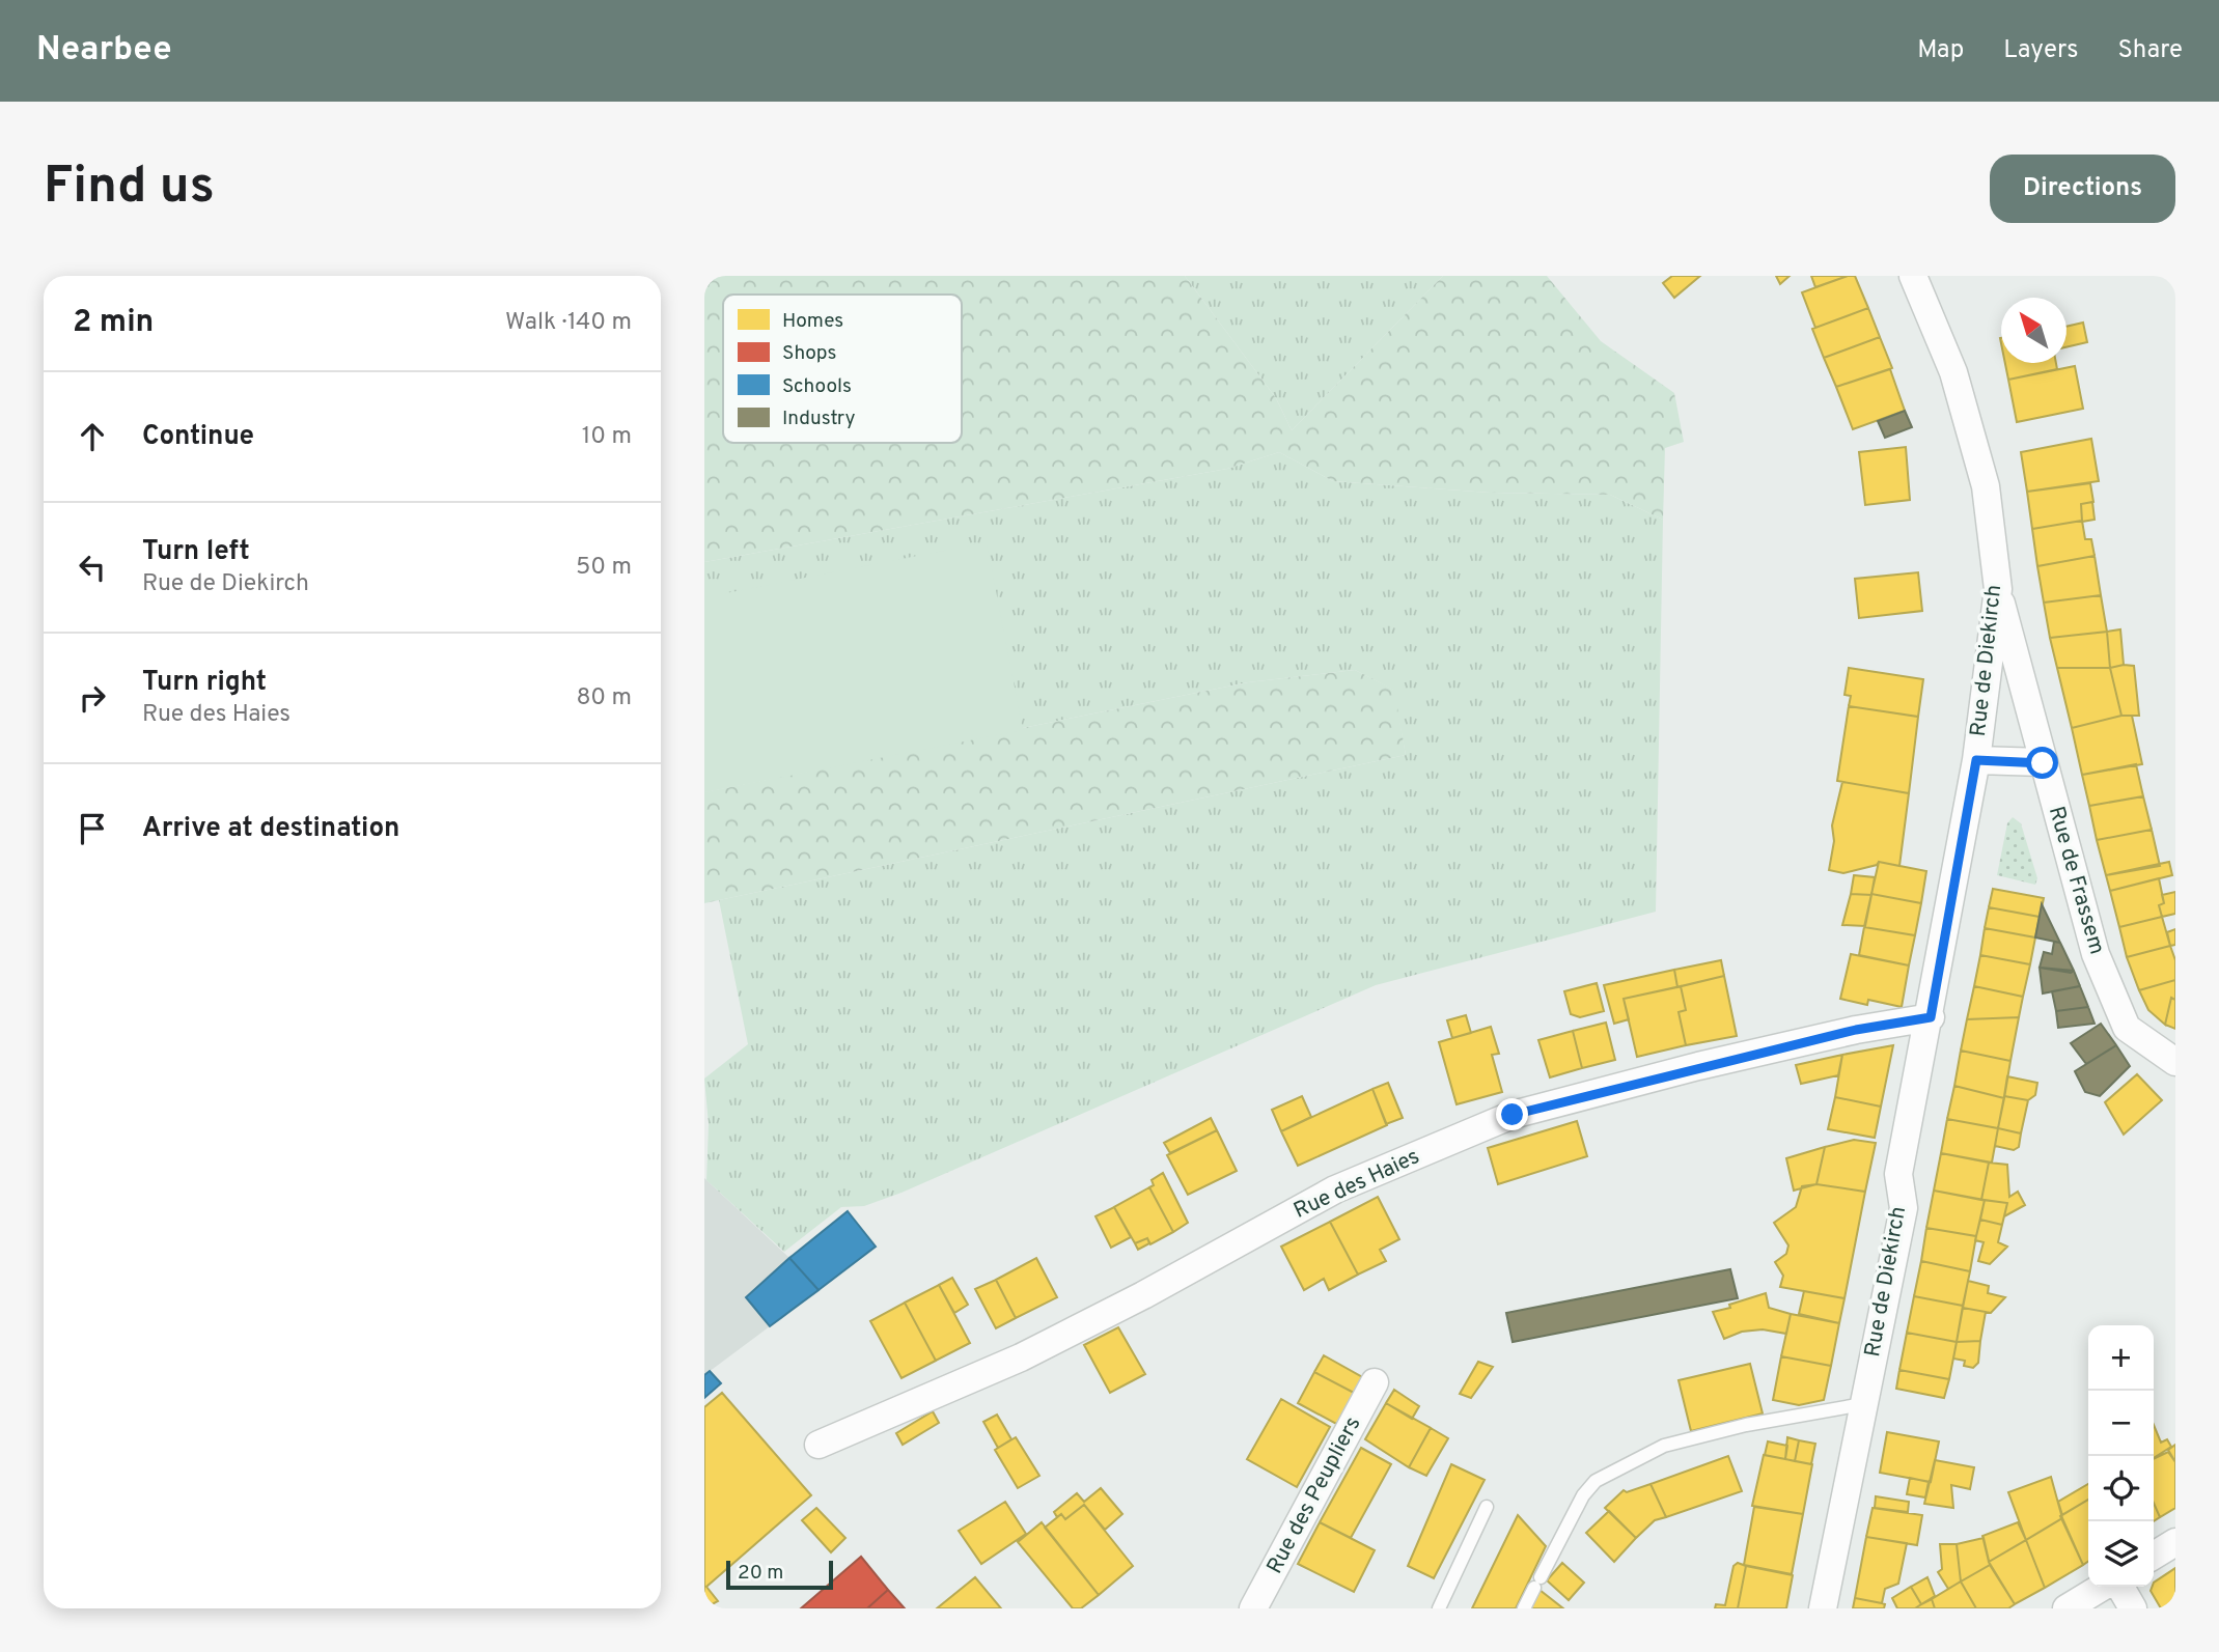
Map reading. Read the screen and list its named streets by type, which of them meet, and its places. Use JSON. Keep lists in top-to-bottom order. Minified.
{"streets":{"street":["Rue de Diekirch","Rue de Frassem","Rue des Haies","Rue des Peupliers"]},"crossings":[["Rue de Diekirch","Rue de Frassem"],["Rue de Diekirch","Rue des Haies"]],"legend":["Homes","Shops","Schools","Industry"],"scale_bar":"20 m","north":"top left","page":{"header":"Nearbee","nav":["Map","Layers","Share"],"buttons":"Directions","title":"Find us","heading":["2 min","Walk · 140 m"],"list":[["Continue","10 m"],["Turn left","Rue de Diekirch","50 m"],["Turn right","Rue des Haies","80 m"],"Arrive at destination"],"map_buttons":["+","−"],"scale":"20 m"}}
